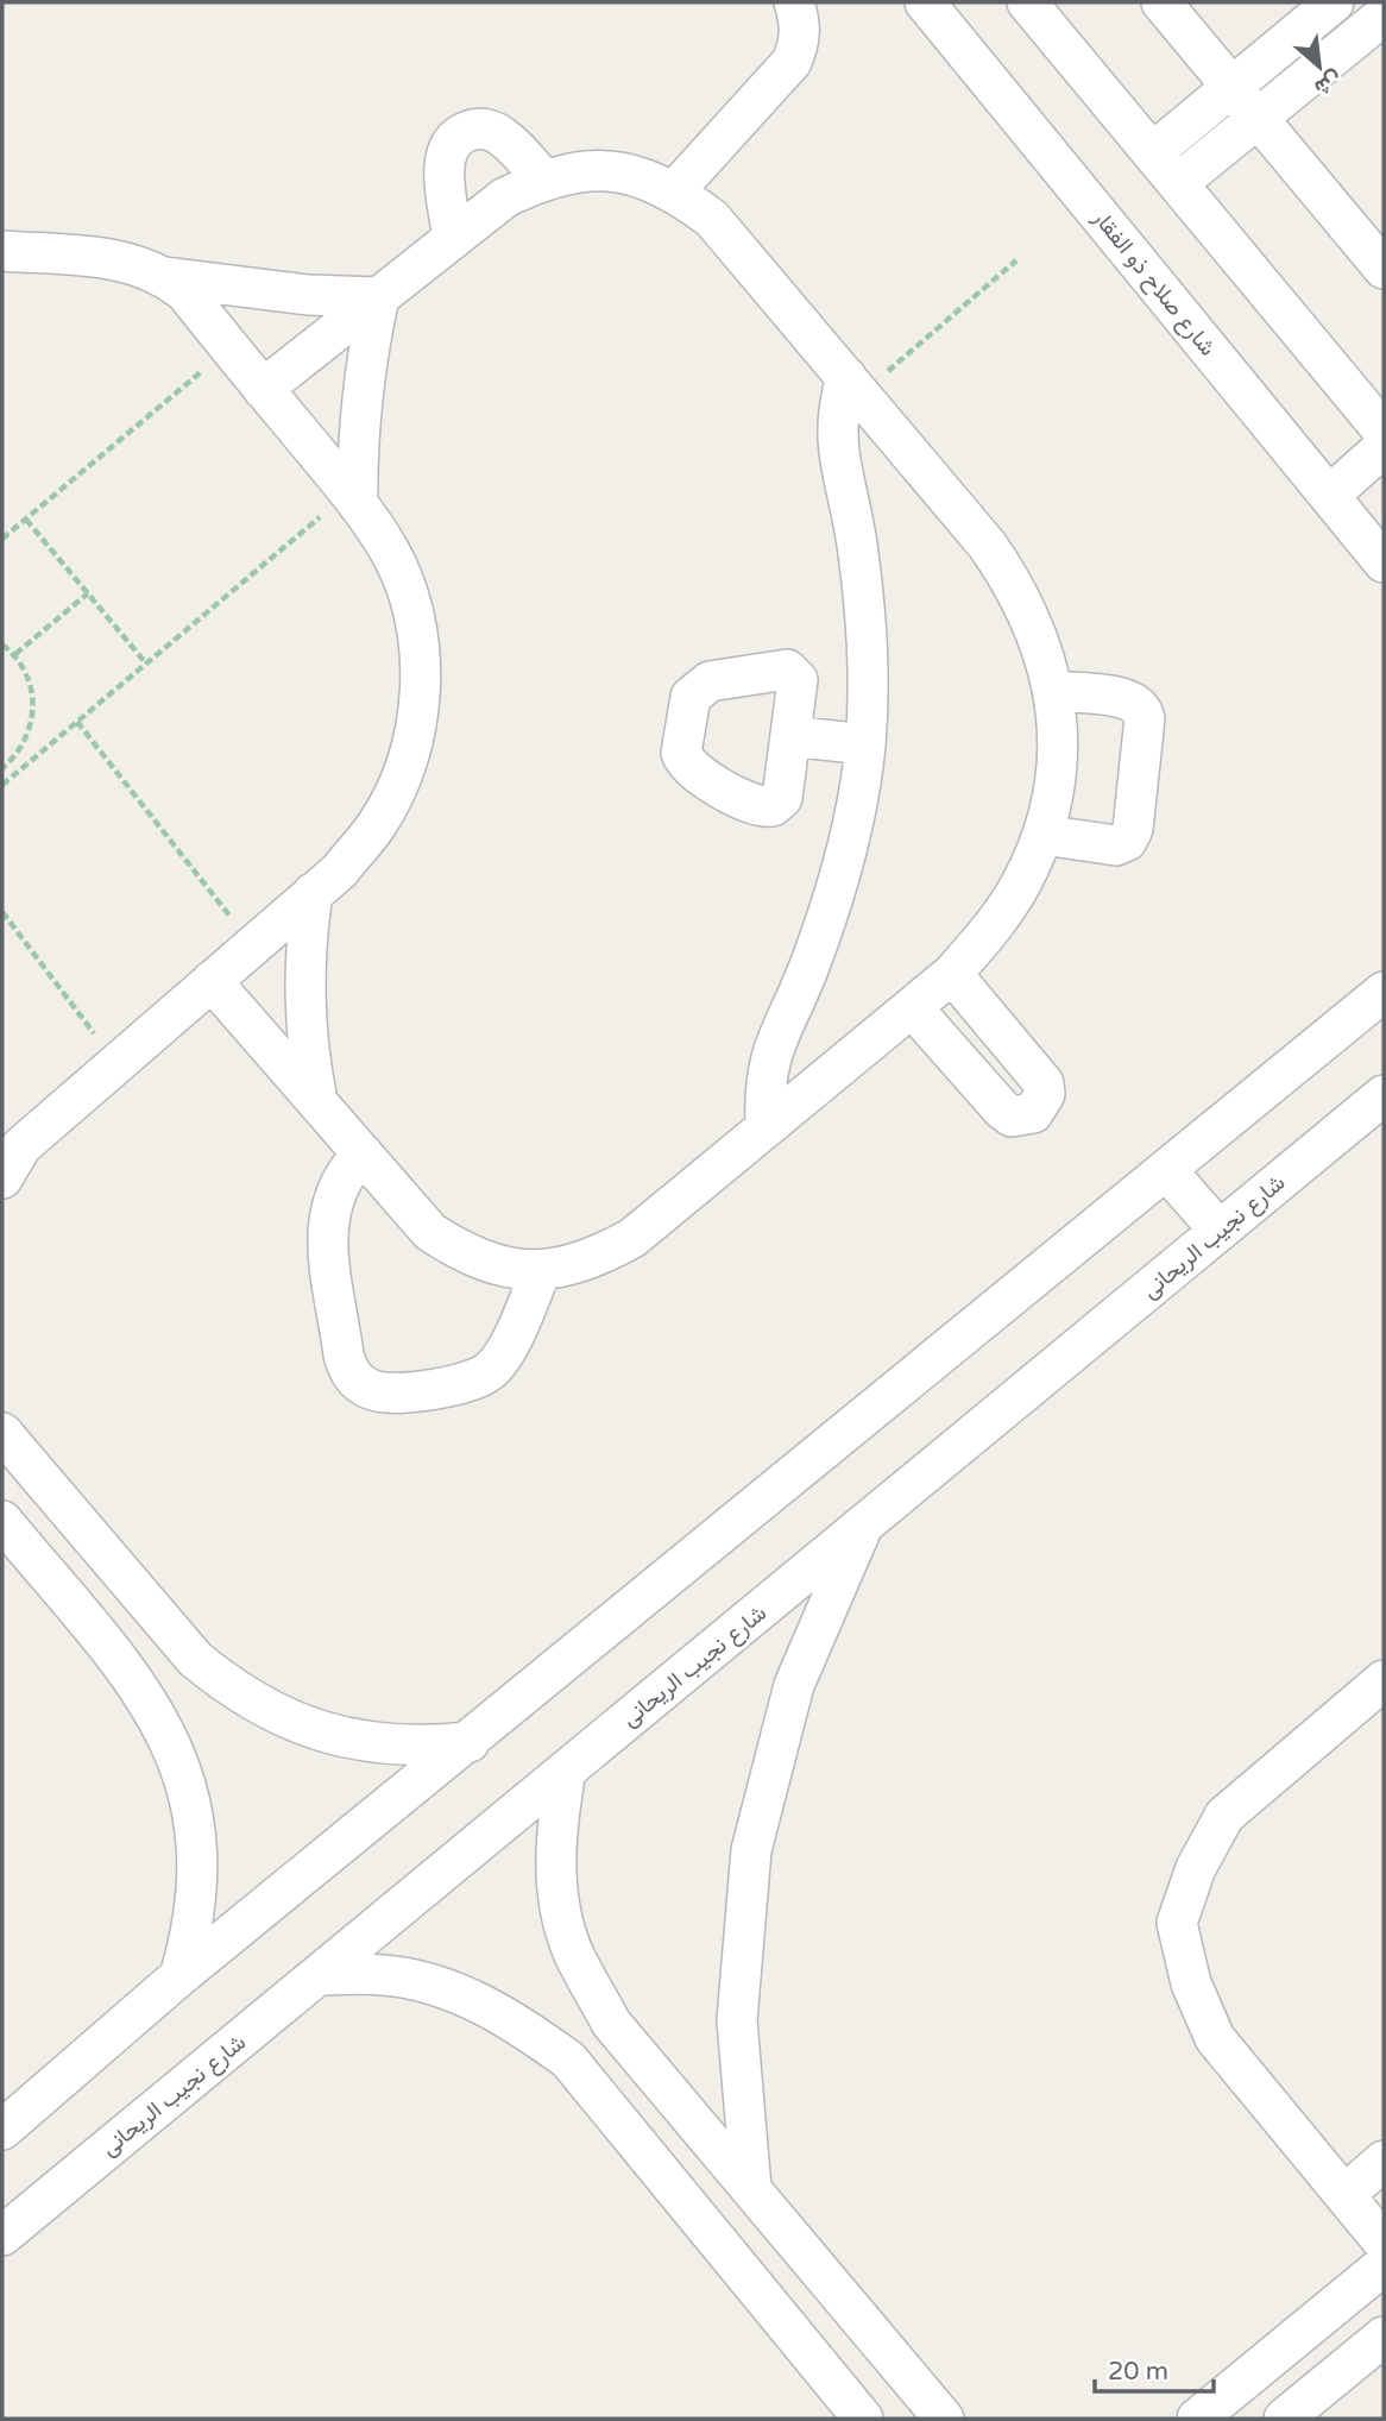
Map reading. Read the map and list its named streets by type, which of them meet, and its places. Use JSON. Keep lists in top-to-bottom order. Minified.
{"streets":{"street":["شارع صلاح ذو الفقار","شارع نجيب الريحانى"]},"scale_bar":"20 m","north":"bottom right"}
